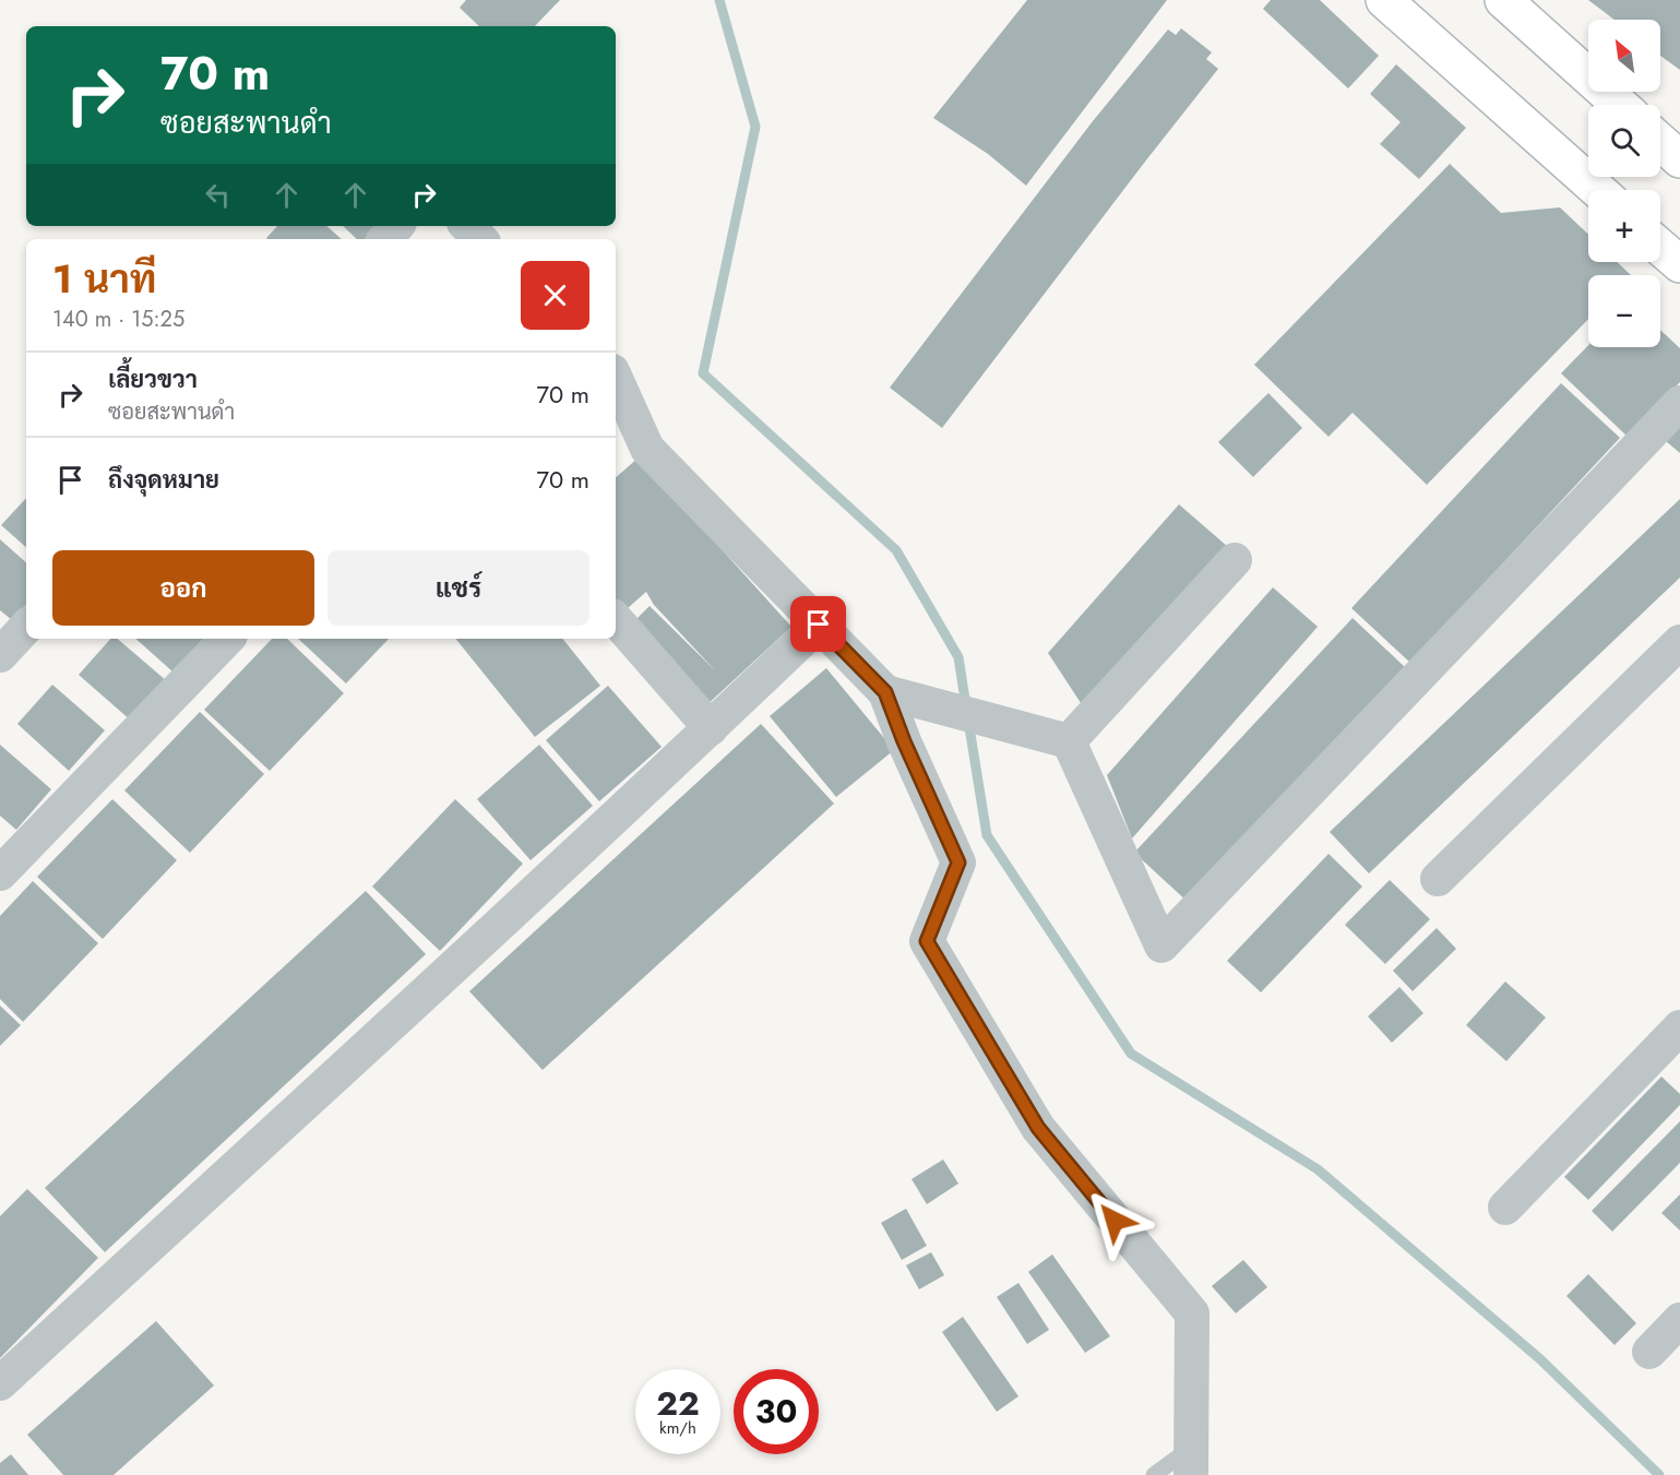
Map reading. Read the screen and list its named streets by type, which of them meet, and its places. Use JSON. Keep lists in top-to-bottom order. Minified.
{"north":"top left","page":{"map_buttons":["+","−"],"turn":["70 m","ซอยสะพานดำ"],"heading":["1 นาที","140 m · 15:25"],"list":[{"name":"เลี้ยวขวา","note":"ซอยสะพานดำ","value":"70 m"},{"name":"ถึงจุดหมาย","value":"70 m"}],"buttons":["ออก","แชร์"],"speed":"22 km/h","limit":"30"}}
